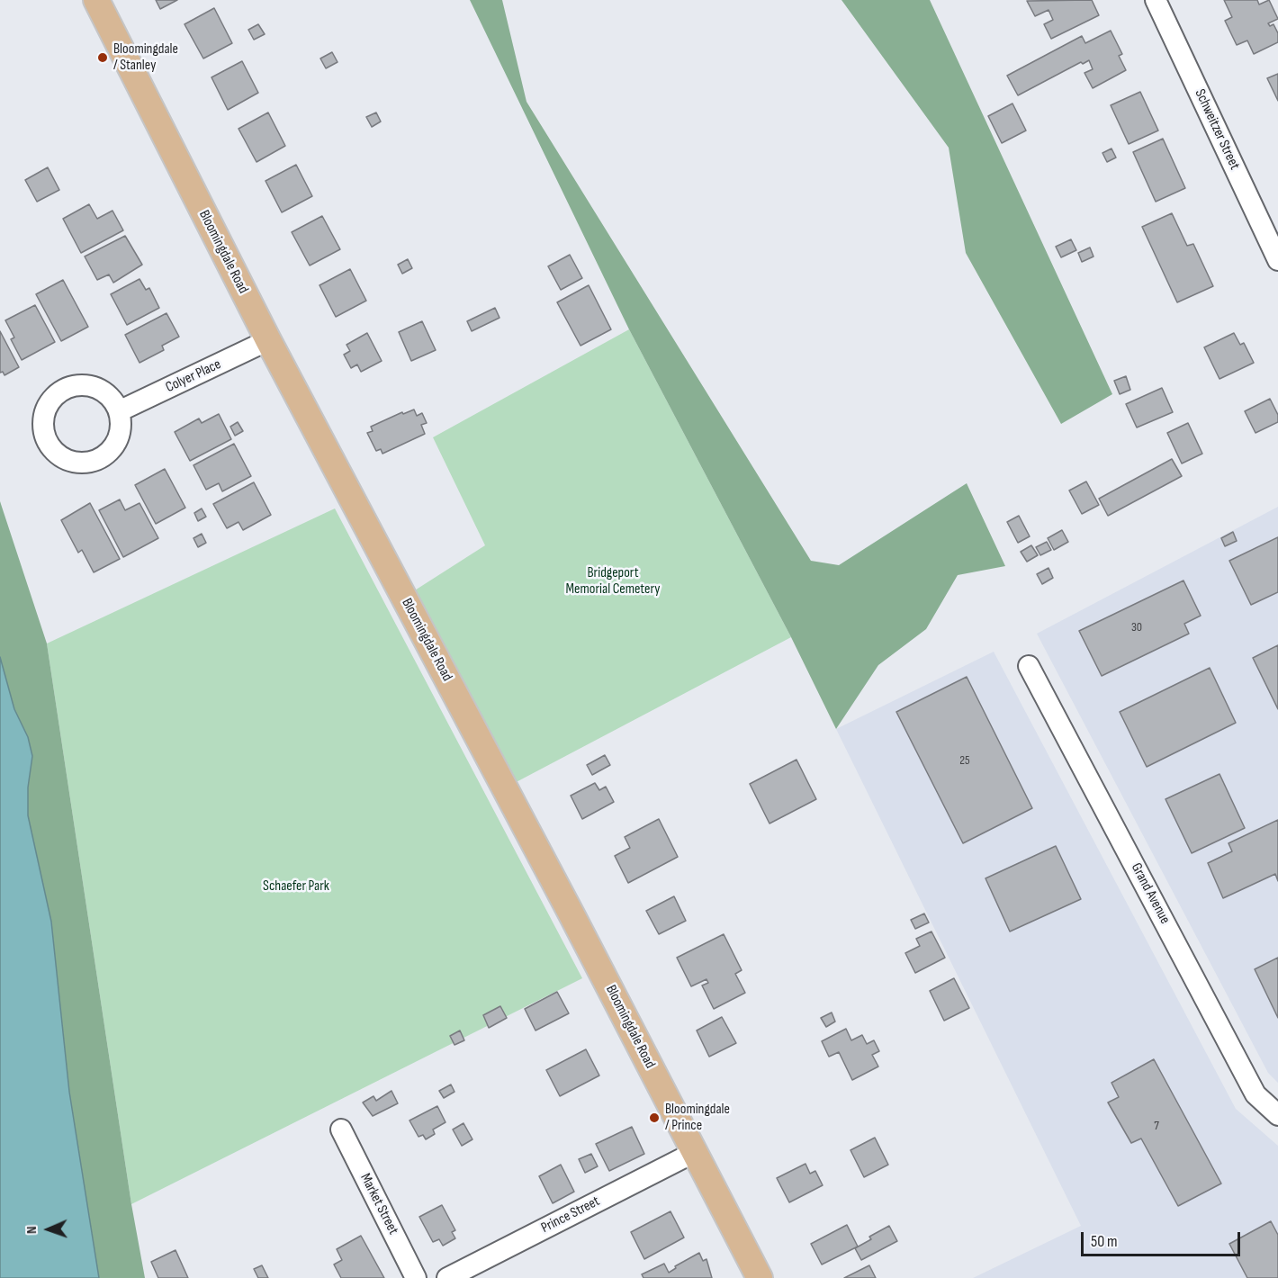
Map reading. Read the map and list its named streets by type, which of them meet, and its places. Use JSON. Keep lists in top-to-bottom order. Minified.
{"streets":{"main road":["Bloomingdale Road"],"street":["Schweitzer Street","Colyer Place","Grand Avenue","Market Street","Prince Street"]},"crossings":[["Bloomingdale Road","Colyer Place"],["Bloomingdale Road","Prince Street"]],"parks":["Bridgeport Memorial Cemetery","Schaefer Park"],"places":["Bloomingdale / Stanley","Bloomingdale / Prince"],"house_numbers":["30","25","7"],"scale_bar":"50 m","north":"left"}
